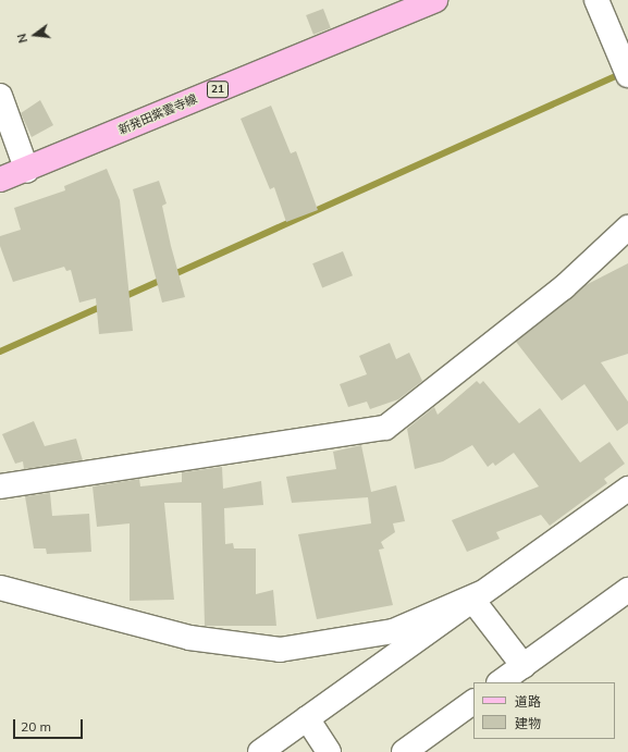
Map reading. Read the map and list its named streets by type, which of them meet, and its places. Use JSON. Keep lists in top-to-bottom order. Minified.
{"streets":{"main road":["21","新発田紫雲寺線"]},"legend":["道路","建物"],"scale_bar":"20 m","north":"left"}
